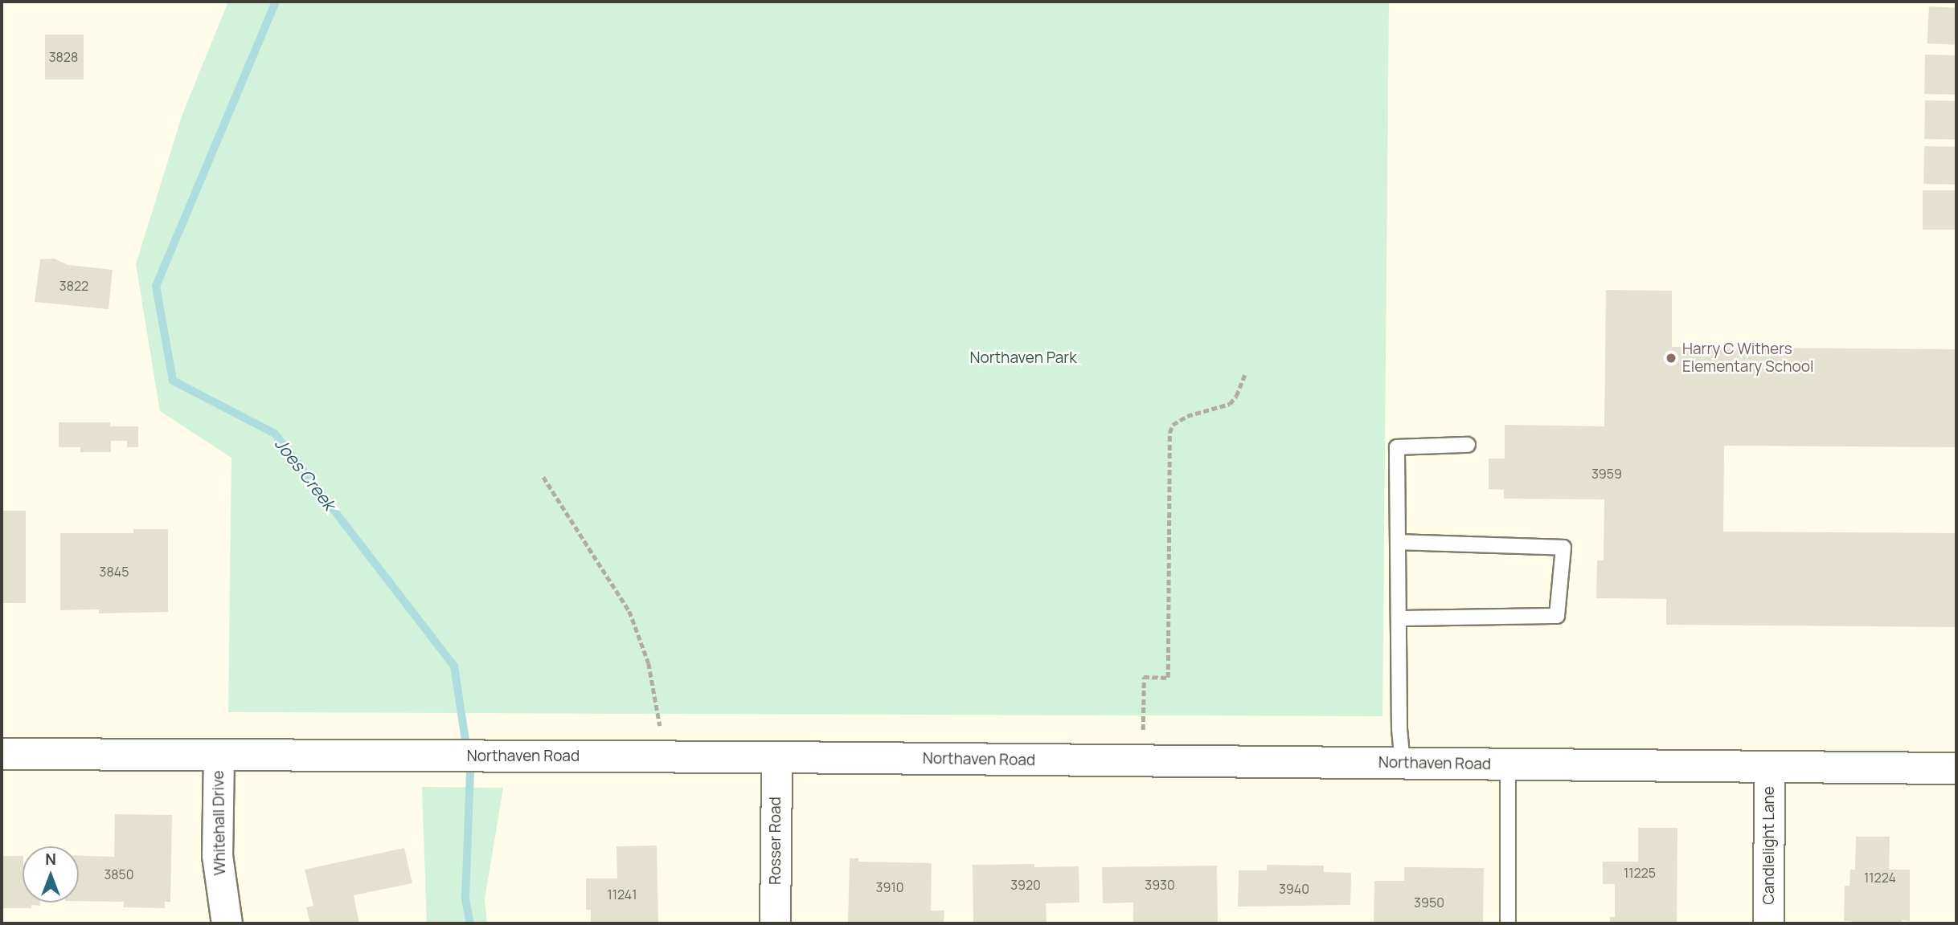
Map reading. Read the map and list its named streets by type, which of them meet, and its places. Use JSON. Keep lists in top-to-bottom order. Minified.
{"streets":{"street":["Northaven Road","Whitehall Drive","Rosser Road","Candlelight Lane"]},"crossings":[["Northaven Road","Whitehall Drive"],["Northaven Road","Rosser Road"],["Northaven Road","Candlelight Lane"]],"water":["Joes Creek"],"parks":["Northaven Park"],"places":["Harry C Withers Elementary School"],"house_numbers":["3828","3822","3959","3845","11225","3850","11224","3920","3930","3910","3940","11241","3950"],"north":"top"}
